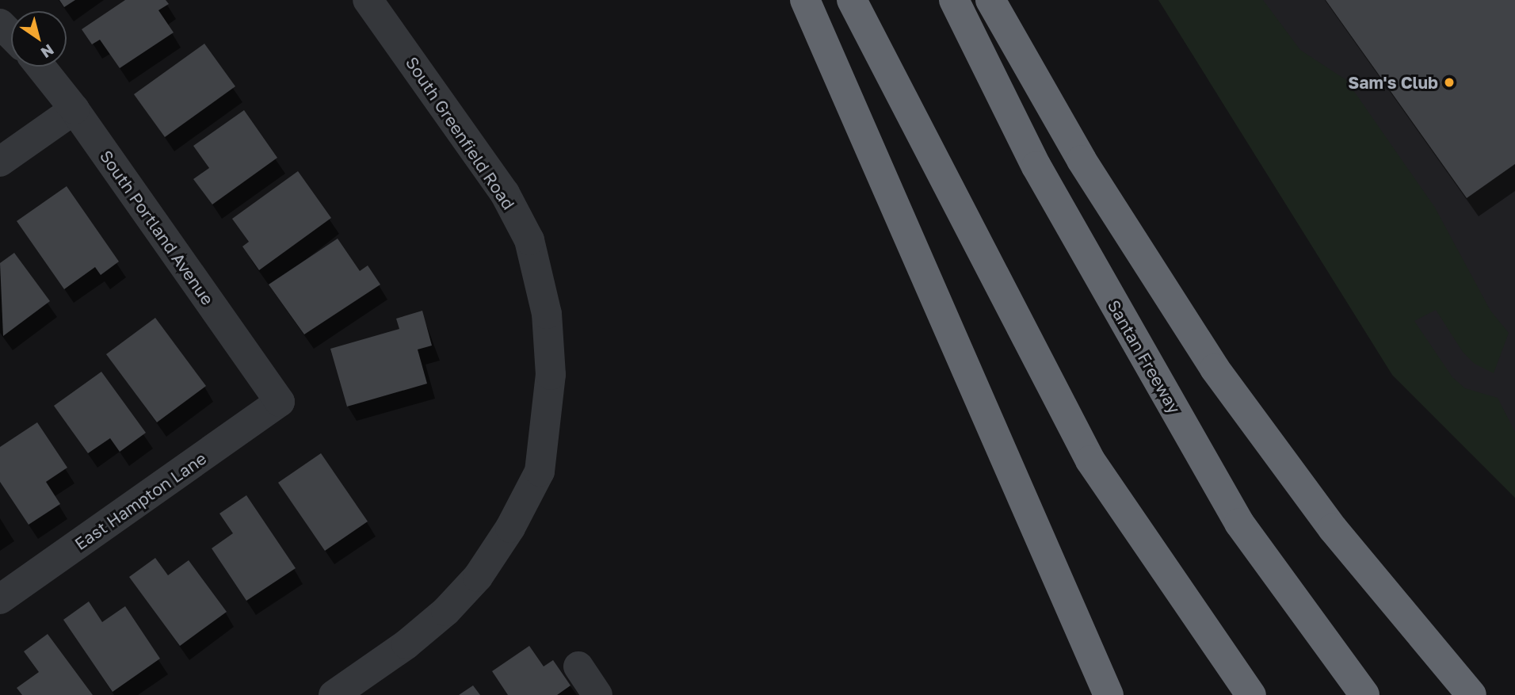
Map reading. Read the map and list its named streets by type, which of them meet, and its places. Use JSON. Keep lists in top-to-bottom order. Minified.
{"streets":{"highway":["Santan Freeway"],"street":["South Greenfield Road","South Portland Avenue","East Hampton Lane"]},"crossings":[["South Portland Avenue","East Hampton Lane"]],"places":["Sam's Club"],"north":"bottom right"}
